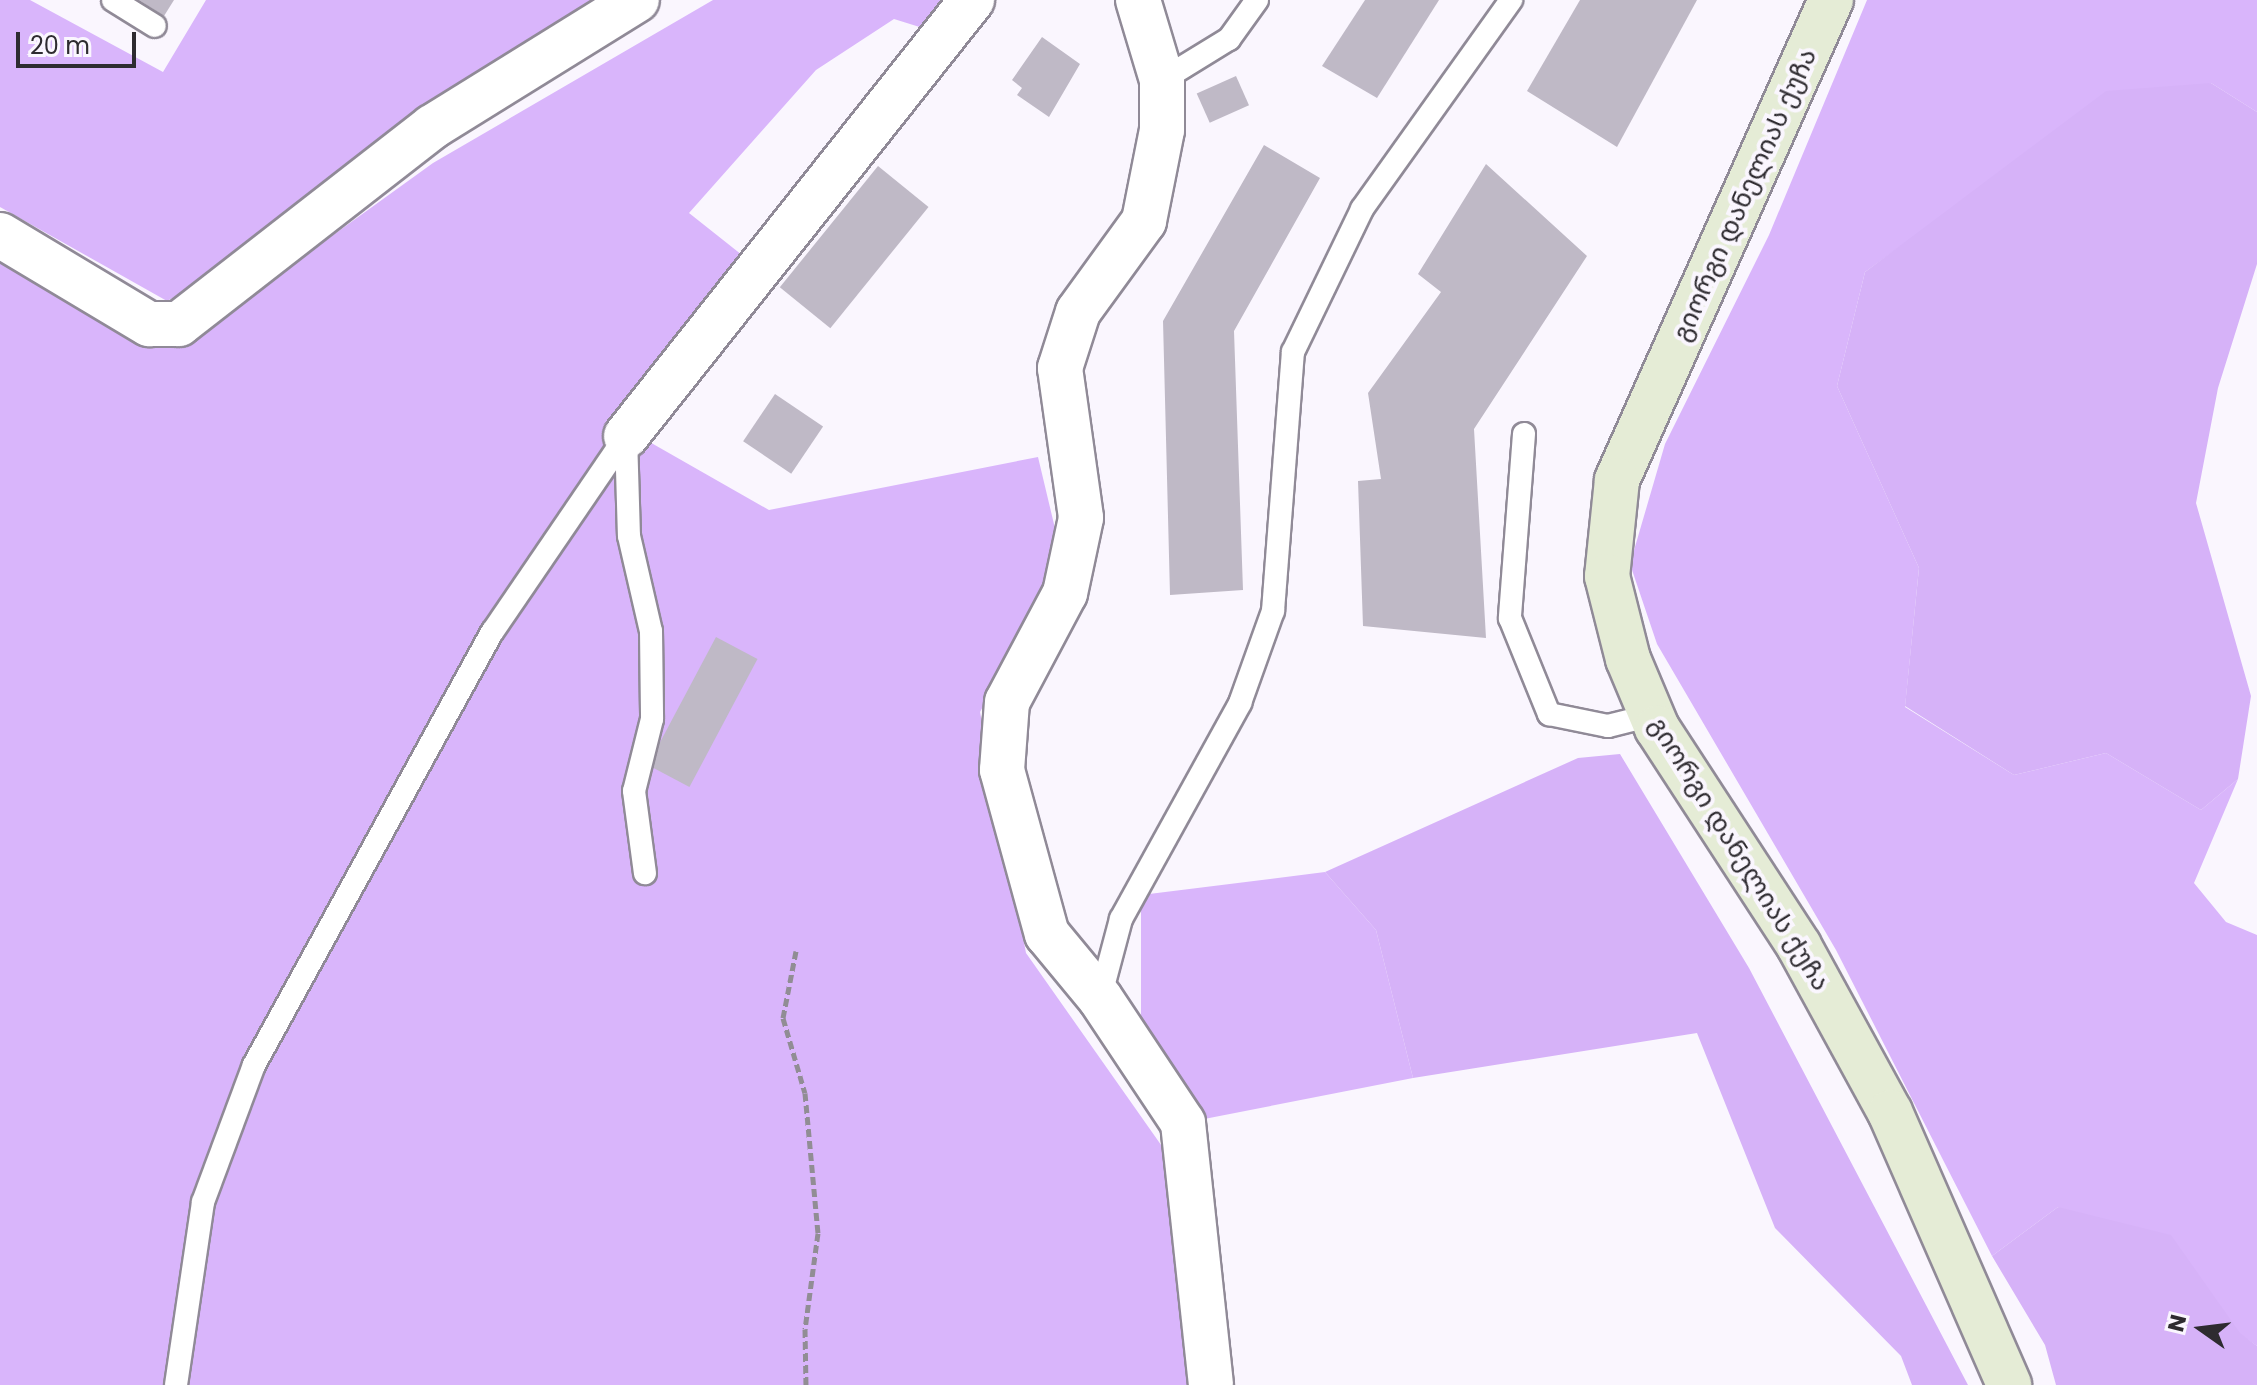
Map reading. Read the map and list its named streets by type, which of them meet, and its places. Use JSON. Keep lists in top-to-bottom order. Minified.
{"streets":{"street":["გიორგი დანელიას ქუჩა"]},"scale_bar":"20 m","north":"left"}
